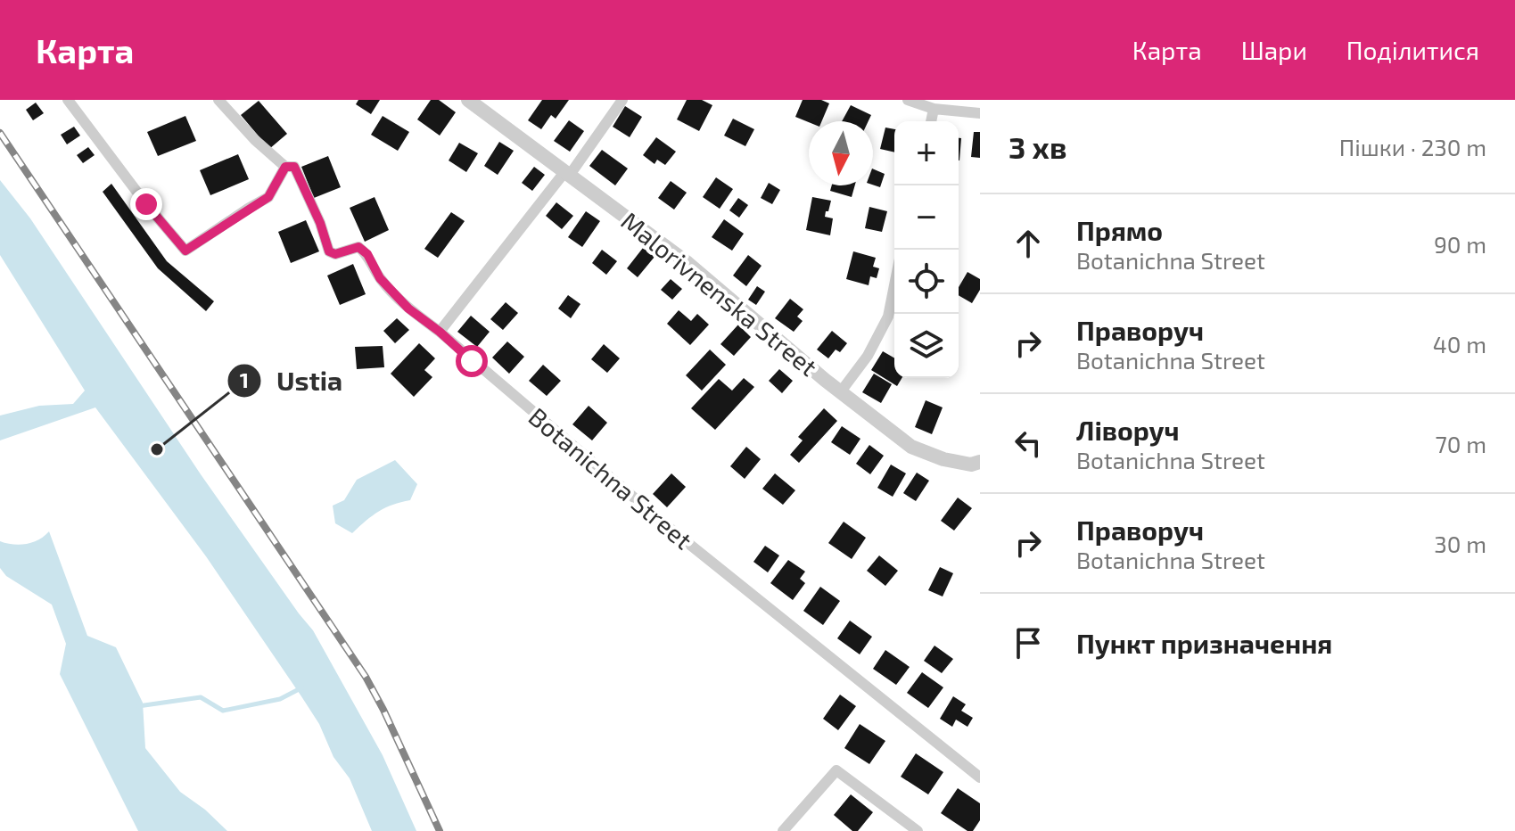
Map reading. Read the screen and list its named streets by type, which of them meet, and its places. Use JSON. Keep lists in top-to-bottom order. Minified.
{"streets":{"street":["Malorivnenska Street","Botanichna Street"]},"places":["Ustia"],"north":"bottom","page":{"header":"Карта","nav":["Карта","Шари","Поділитися"],"heading":["3 хв","Пішки · 230 m"],"map_buttons":["+","−"],"list":[["Прямо","Botanichna Street","90 m"],["Праворуч","Botanichna Street","40 m"],["Ліворуч","Botanichna Street","70 m"],["Праворуч","Botanichna Street","30 m"],"Пункт призначення"]}}
